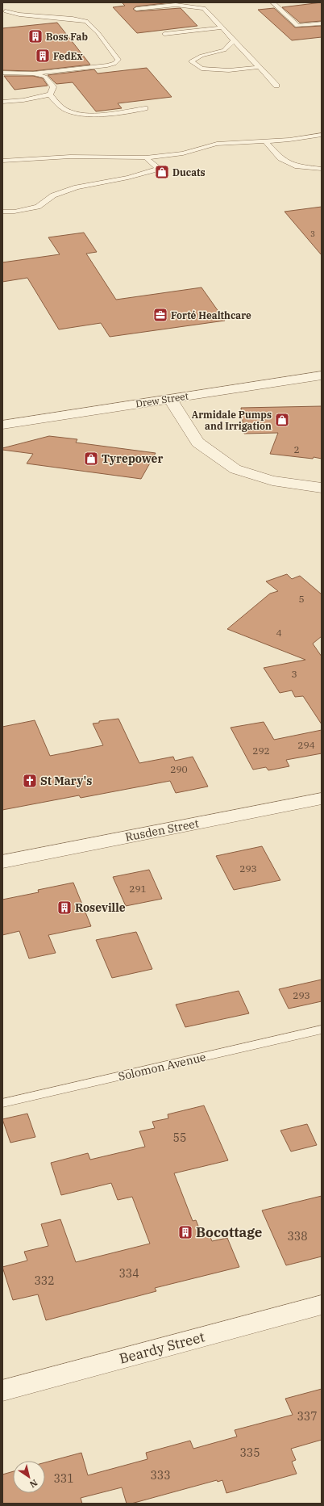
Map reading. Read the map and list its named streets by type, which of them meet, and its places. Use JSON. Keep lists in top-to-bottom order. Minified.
{"streets":{"street":["Drew Street","Rusden Street","Beardy Street"],"lane":["Solomon Avenue"]},"places":{"building":["Boss Fab","FedEx","Roseville","Bocottage"],"shop":["Ducats","Armidale Pumps and Irrigation","Tyrepower"],"office":["Forté Healthcare"],"church":["St Mary's"]},"house_numbers":["3","2","5","4","3","294","292","290","293","291","293","55","338","334","332","337","335","333","331"],"north":"bottom right"}
